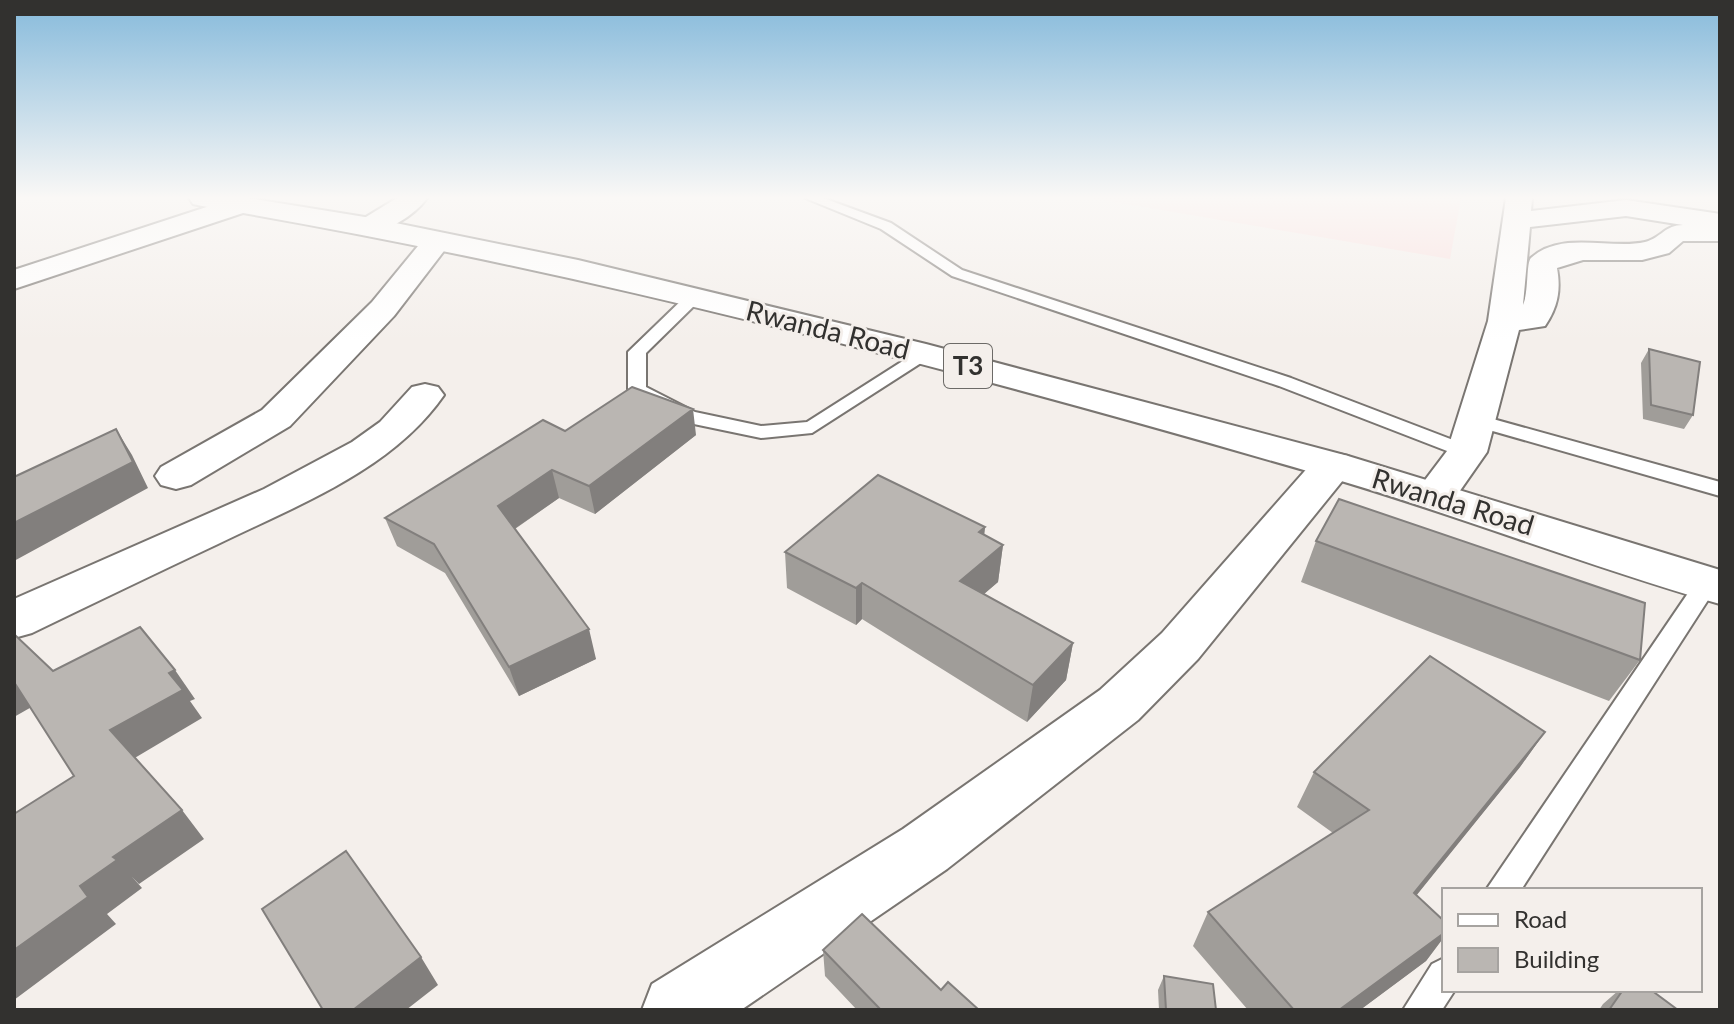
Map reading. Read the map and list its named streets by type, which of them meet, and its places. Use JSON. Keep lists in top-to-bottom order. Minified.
{"streets":{"main road":["Rwanda Road","T3"]},"legend":["Road","Building"]}
